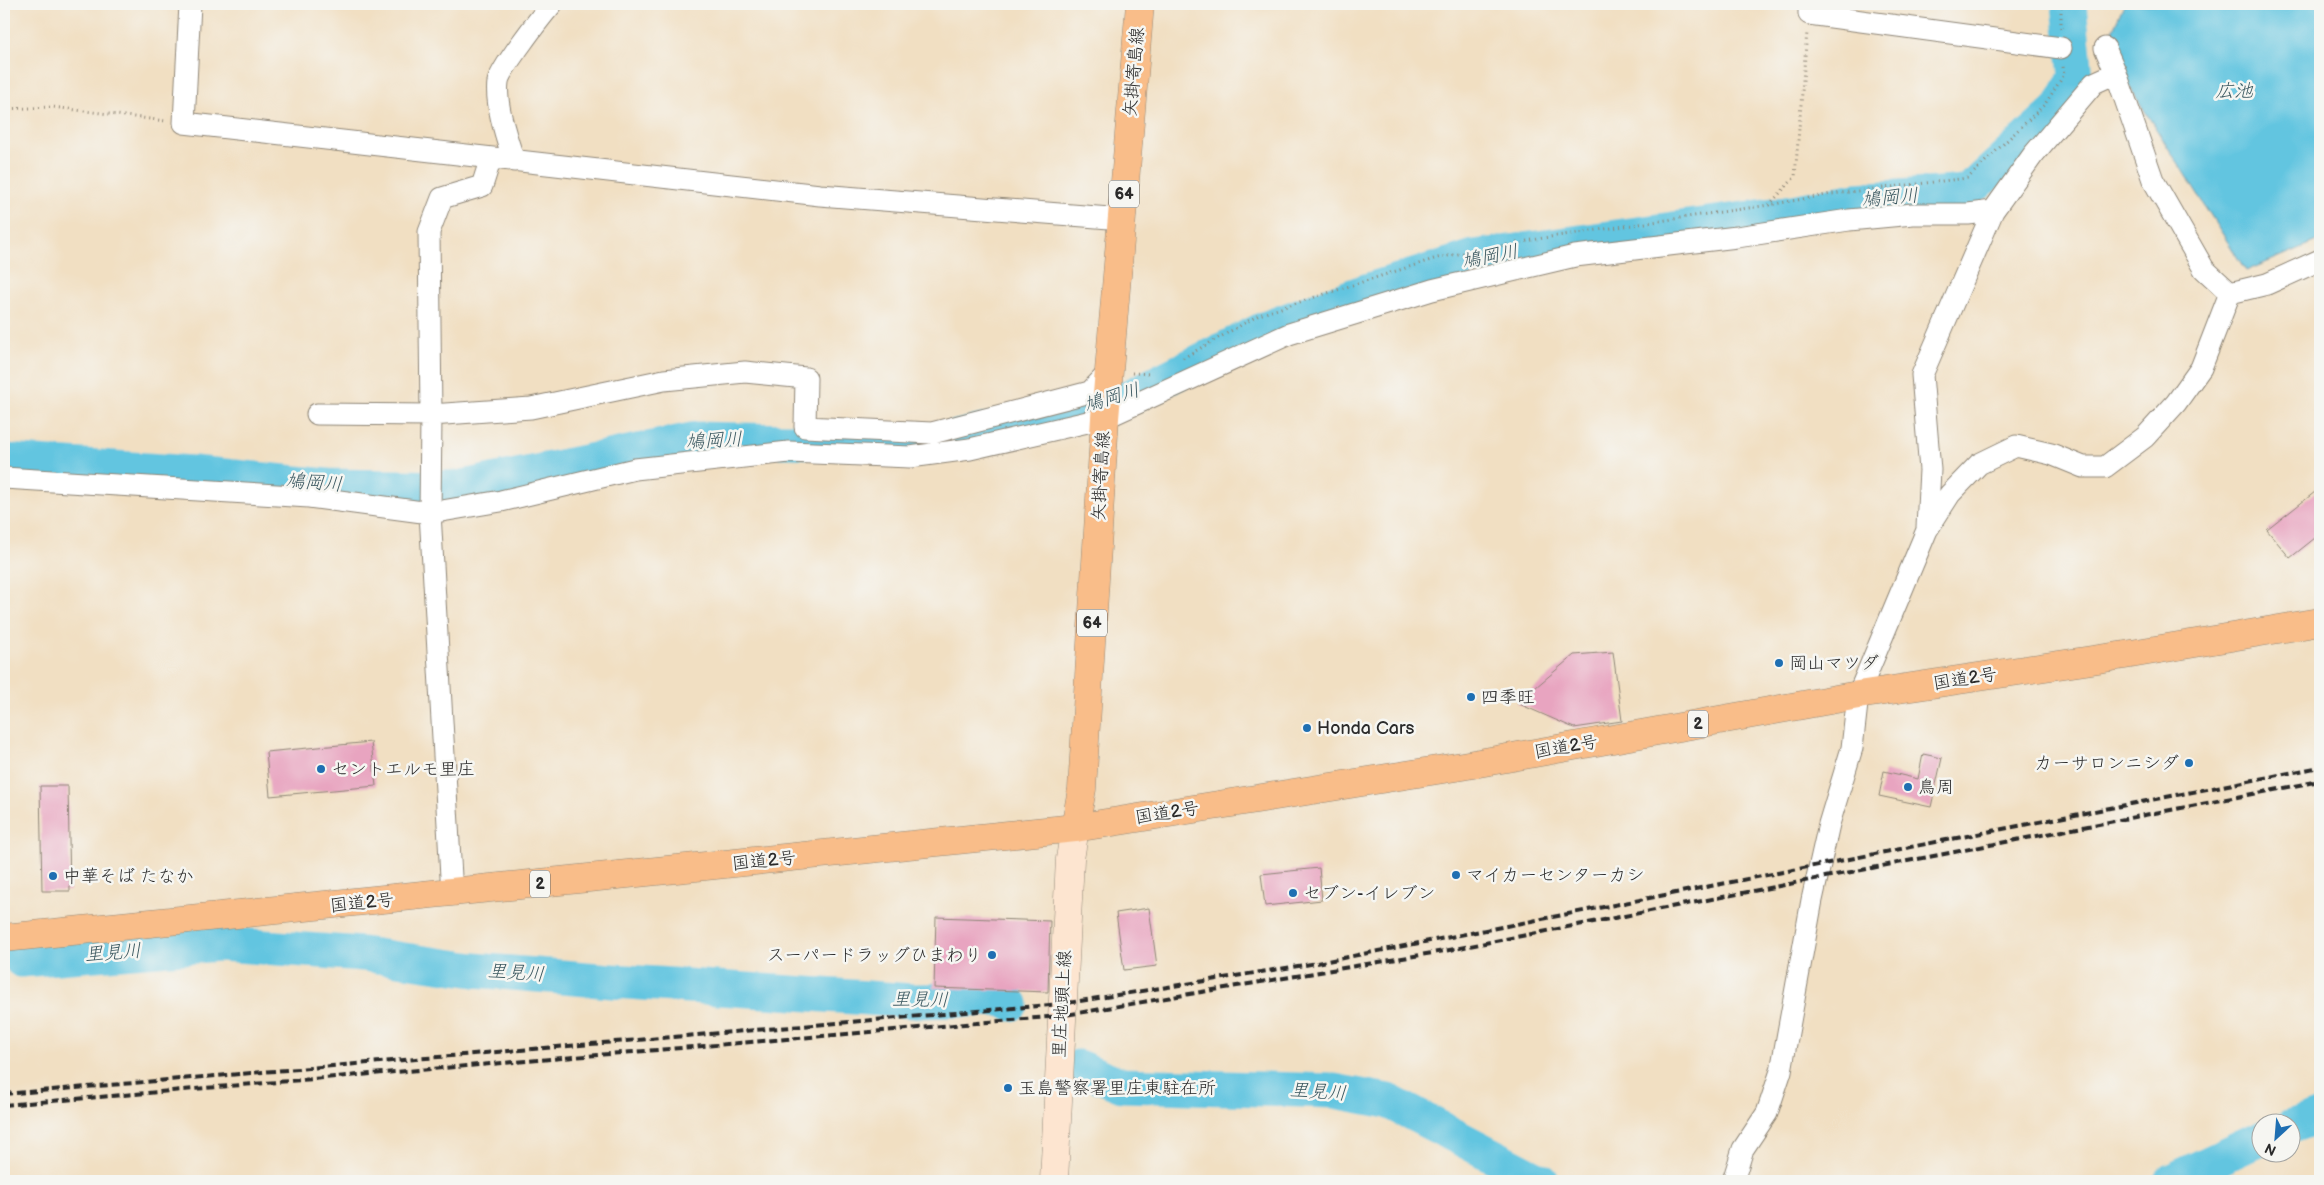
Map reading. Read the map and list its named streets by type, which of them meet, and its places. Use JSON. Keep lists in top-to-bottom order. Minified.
{"streets":{"main road":["矢掛寄島線","64","国道2号","2","里庄地頭上線"]},"crossings":[["矢掛寄島線","国道2号"],["矢掛寄島線","里庄地頭上線"],["国道2号","里庄地頭上線"]],"water":["広池","鳩岡川","里見川"],"places":["岡山マツダ","四季旺","Honda Cars","カーサロンニシダ","セントエルモ里庄","鳥周","マイカーセンターカシ","中華そば たなか","セブン-イレブン","スーパードラッグひまわり","玉島警察署里庄東駐在所"],"north":"bottom left"}
